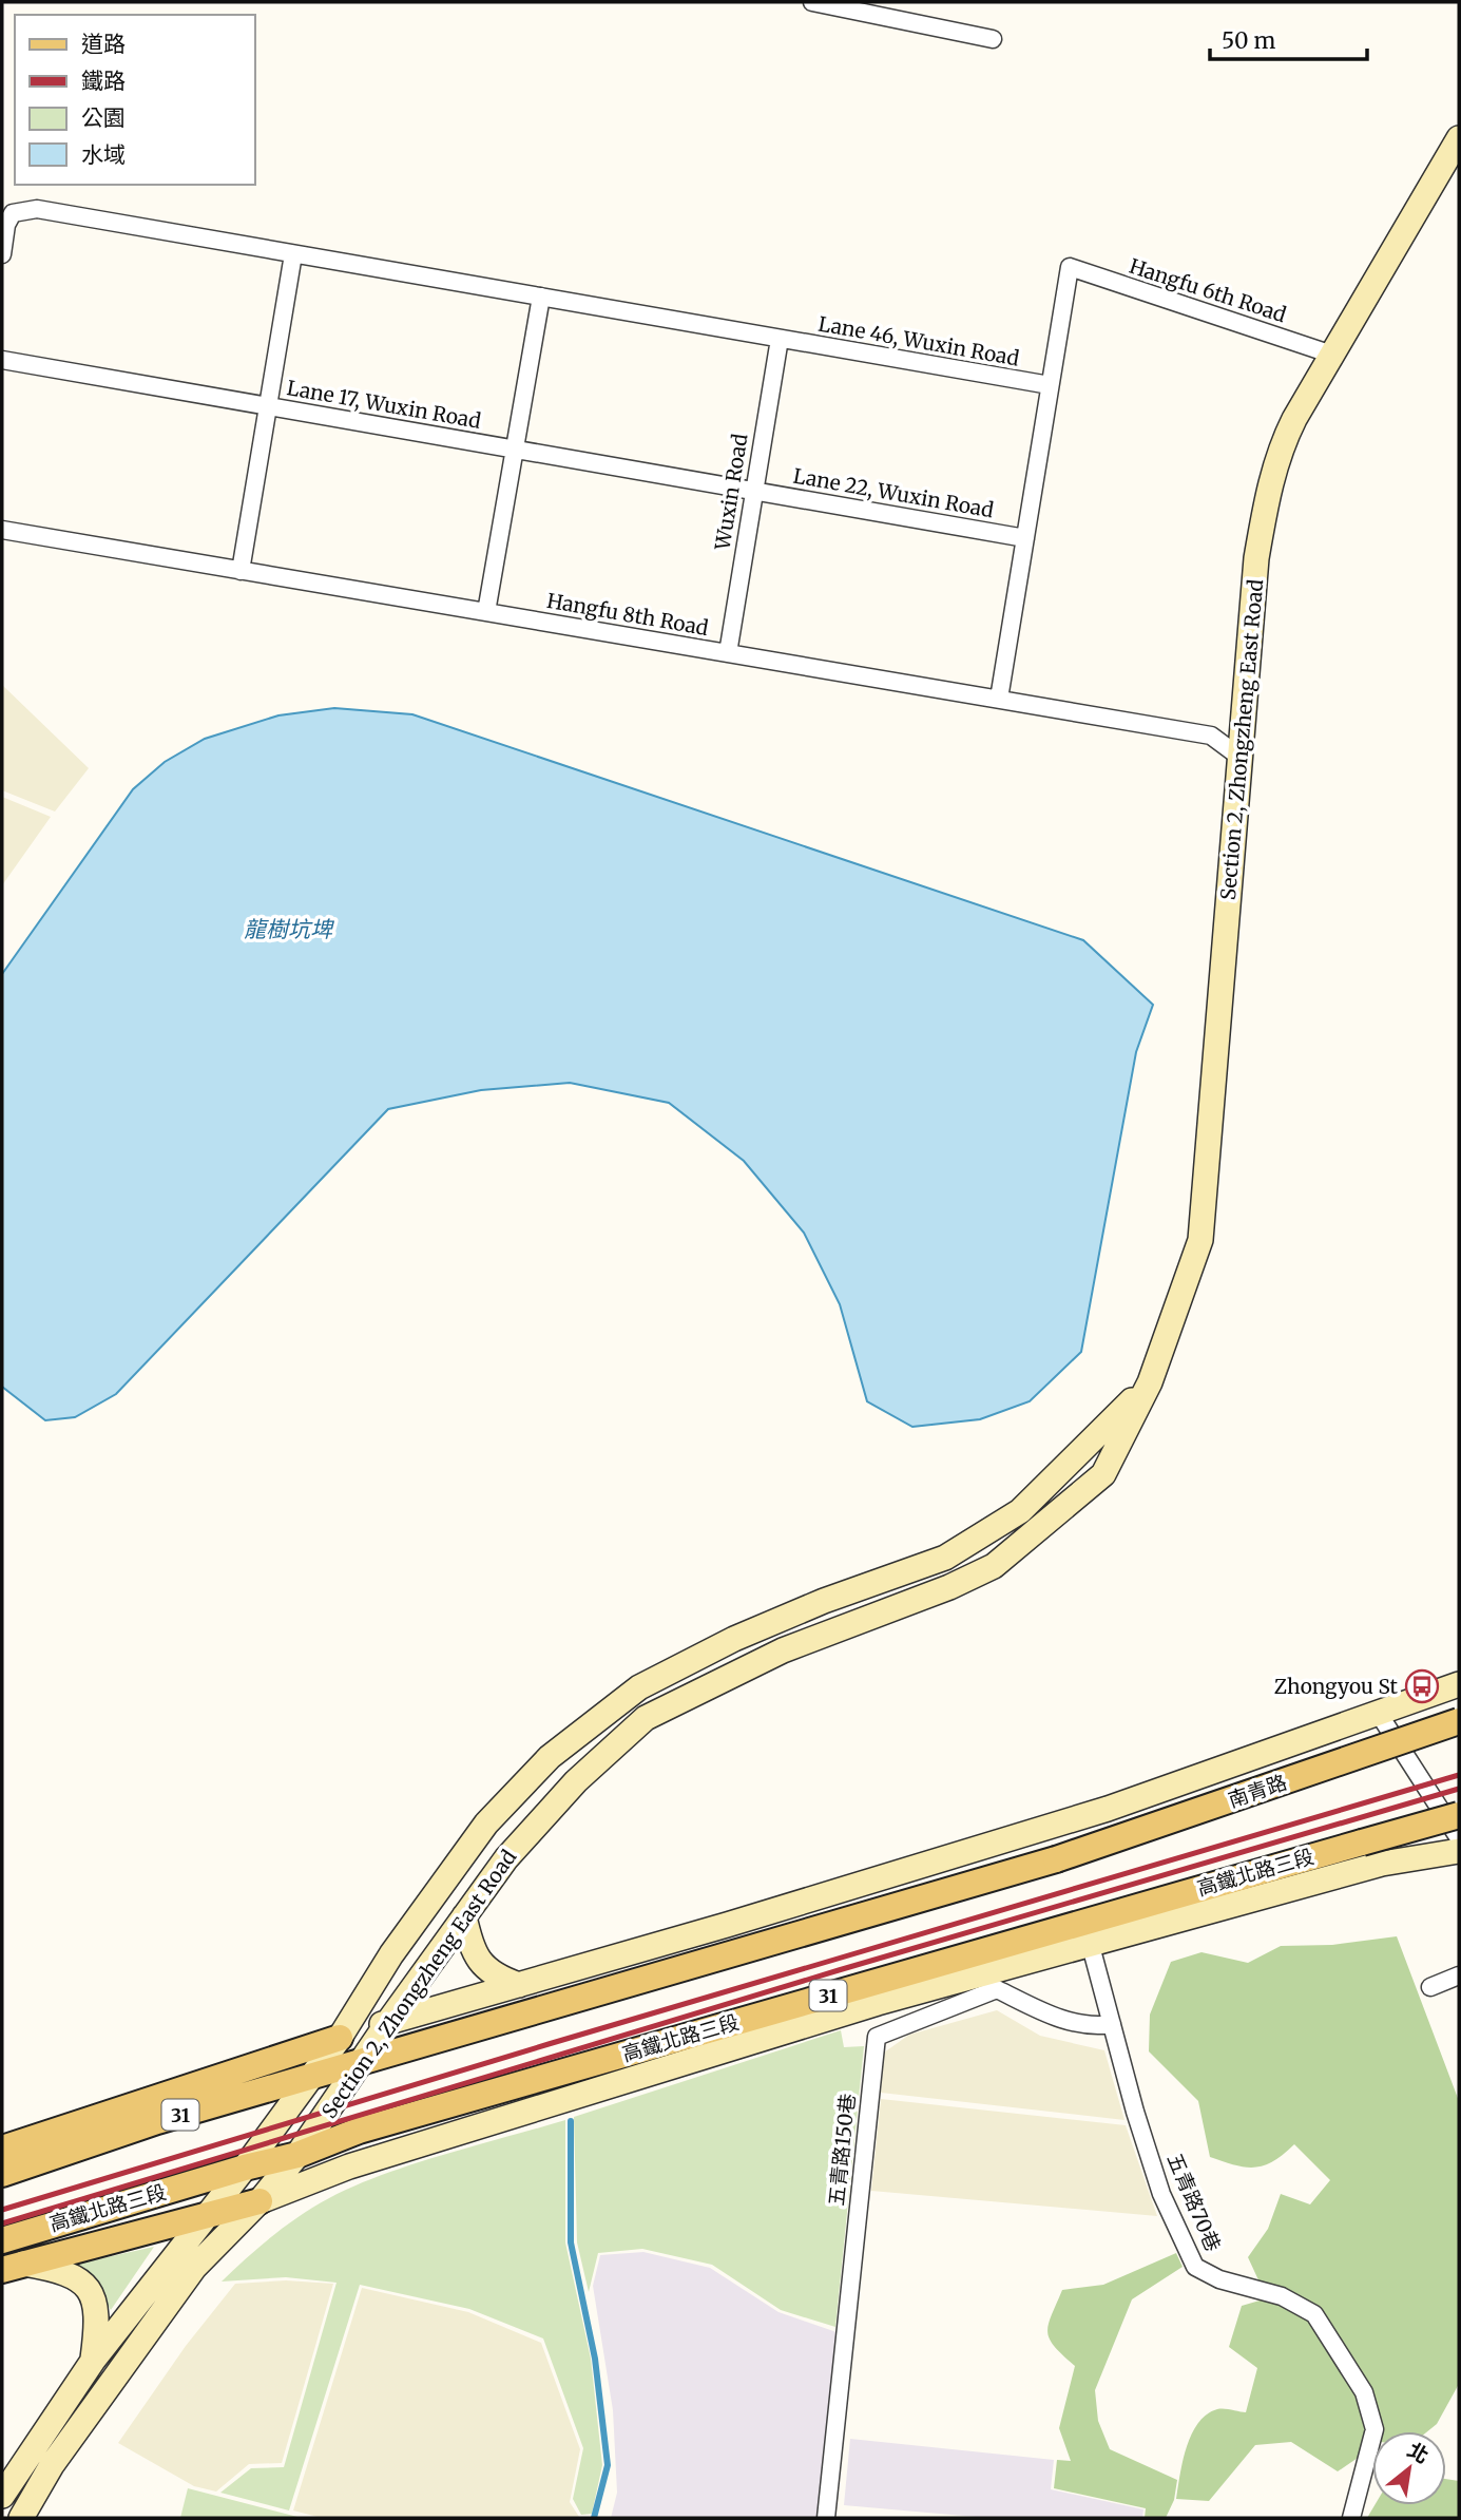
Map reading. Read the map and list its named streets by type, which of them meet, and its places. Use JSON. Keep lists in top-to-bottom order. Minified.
{"streets":{"main road":["Section 2, Zhongzheng East Road","南青路","高鐵北路三段","31"],"street":["Hangfu 6th Road","Lane 46, Wuxin Road","Lane 17, Wuxin Road","Wuxin Road","Lane 22, Wuxin Road","Hangfu 8th Road","五青路150巷","五青路70巷"]},"crossings":[["Hangfu 6th Road","Lane 46, Wuxin Road"],["Hangfu 6th Road","Section 2, Zhongzheng East Road"],["Lane 46, Wuxin Road","Wuxin Road"],["Lane 17, Wuxin Road","Wuxin Road"],["Lane 17, Wuxin Road","Lane 22, Wuxin Road"],["Wuxin Road","Lane 22, Wuxin Road"],["Wuxin Road","Hangfu 8th Road"],["Hangfu 8th Road","Section 2, Zhongzheng East Road"],["Section 2, Zhongzheng East Road","南青路"],["Section 2, Zhongzheng East Road","高鐵北路三段"],["Section 2, Zhongzheng East Road","31"],["南青路","31"],["高鐵北路三段","五青路70巷"],["五青路150巷","五青路70巷"]],"water":["龍樹坑埤"],"places":{"bus stop":["Zhongyou St"]},"legend":["道路","鐵路","公園","水域"],"scale_bar":"50 m","north":"top right"}
